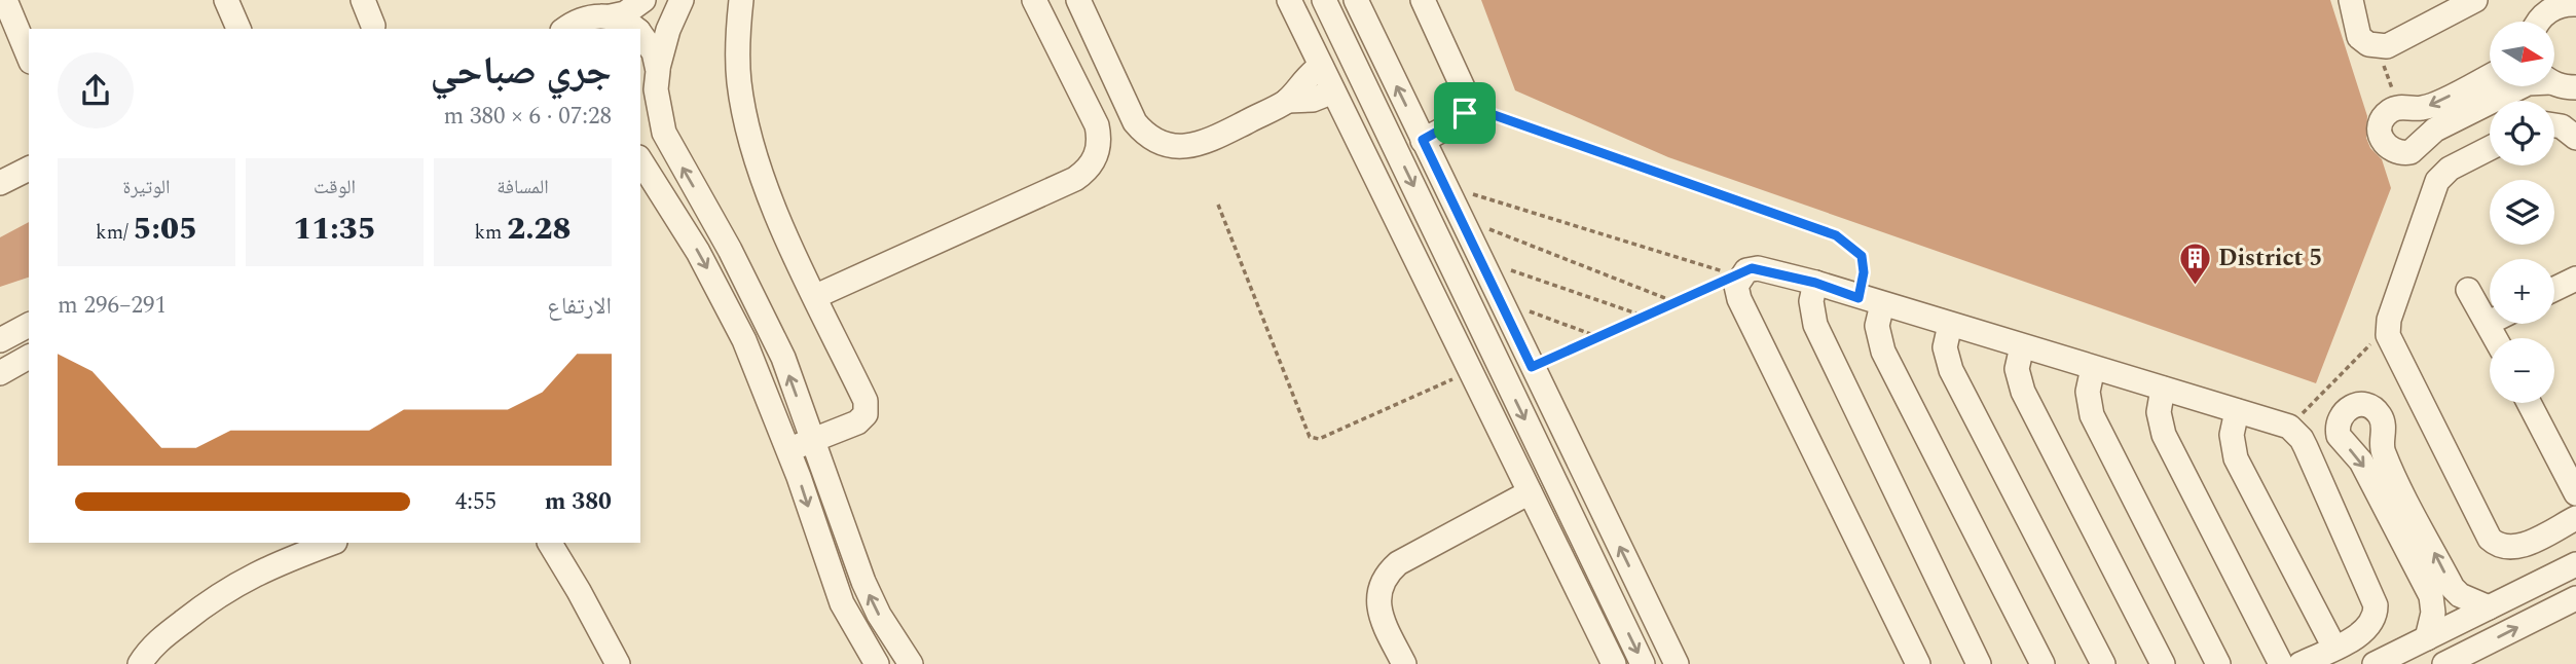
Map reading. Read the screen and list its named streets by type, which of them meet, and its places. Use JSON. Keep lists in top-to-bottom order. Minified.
{"places":{"building":["District 5"]},"north":"right","page":{"map_buttons":["+","−"],"heading":["جري صباحي","07:28 · 6 × 380 m"],"stats":[["المسافة","2.28 km"],["الوقت","11:35"],["الوتيرة","5:05 /km"]],"chart":["الارتفاع","291–296 m"],"list":[{"name":"380 m","note":"4:55"}]}}
